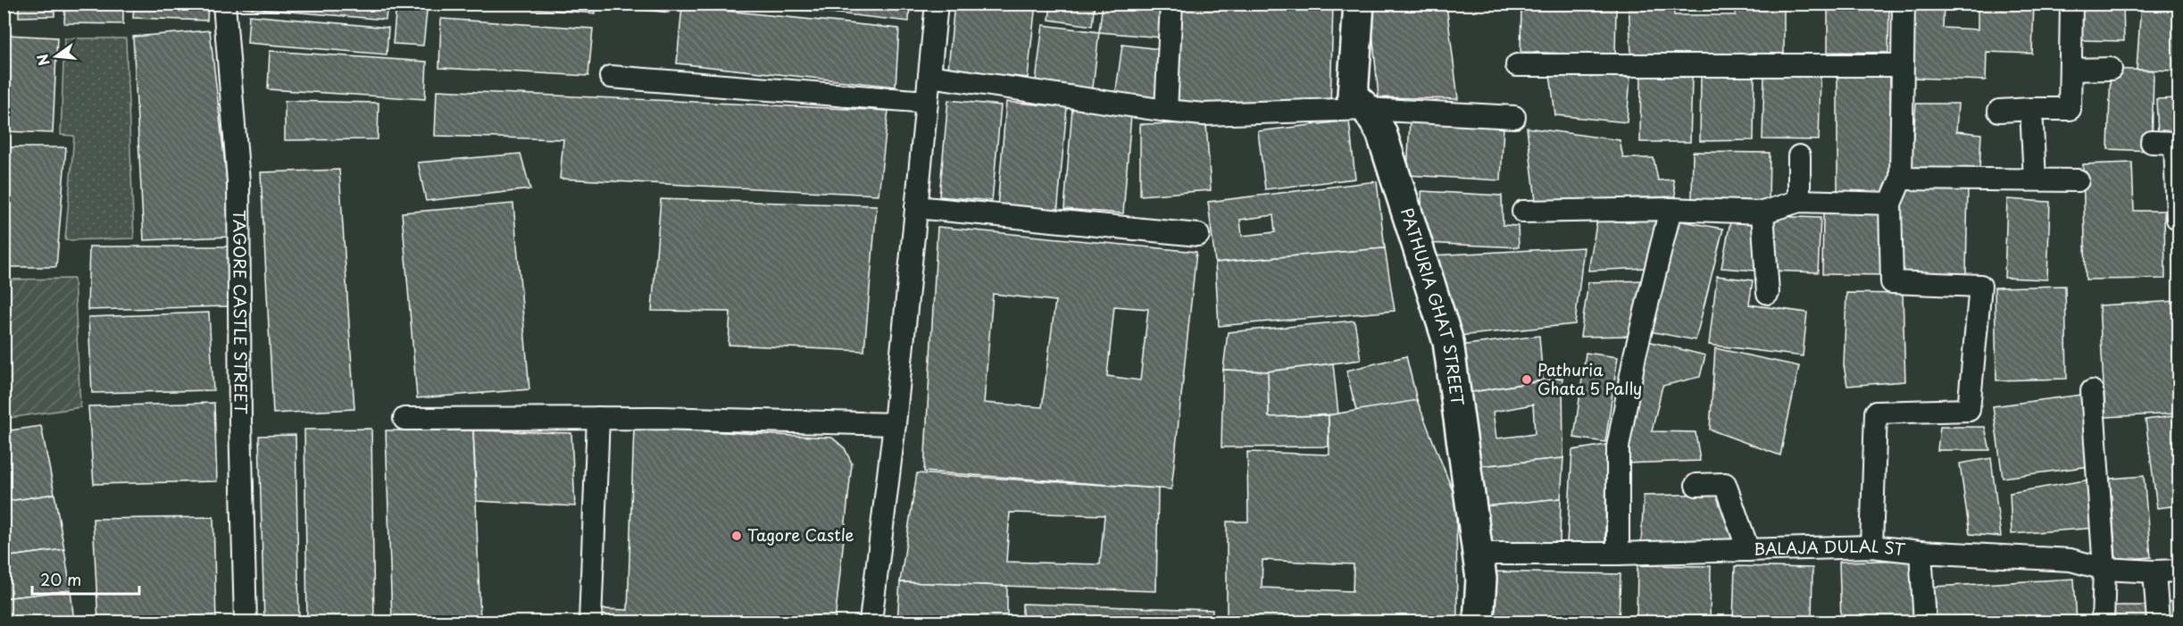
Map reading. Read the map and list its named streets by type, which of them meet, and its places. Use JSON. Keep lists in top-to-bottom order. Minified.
{"streets":{"street":["PATHURIA GHAT STREET"],"lane":["TAGORE CASTLE STREET","BALAJA DULAL ST"]},"crossings":[["PATHURIA GHAT STREET","BALAJA DULAL ST"]],"places":["Pathuria Ghata 5 Pally","Tagore Castle"],"scale_bar":"20 m","north":"left"}
